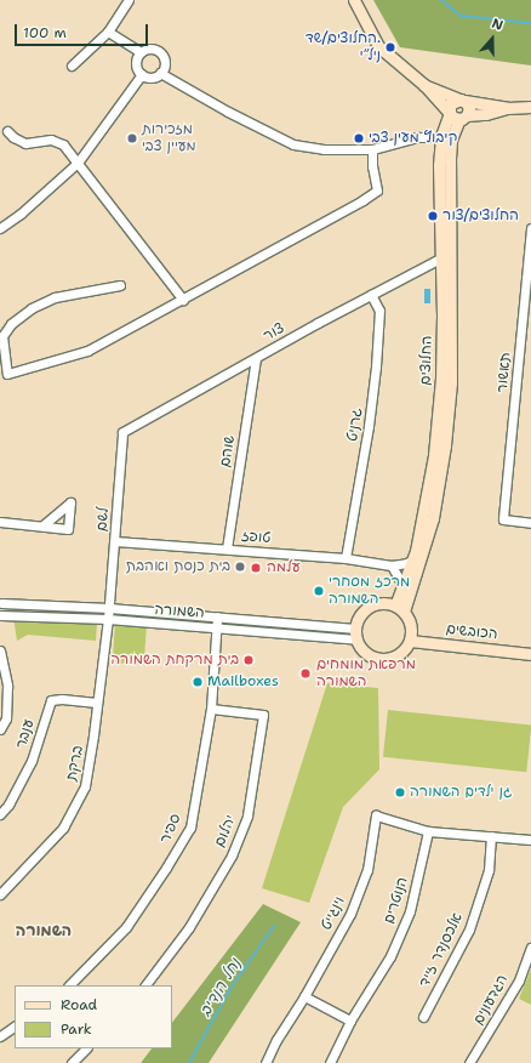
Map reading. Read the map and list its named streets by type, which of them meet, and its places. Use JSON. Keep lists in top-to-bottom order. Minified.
{"streets":{"street":["צור","החלוצים","תאשור","גרניט","שוהם","לשם","טופז","השמורה","הכובשים","ענבר","ברקת","ספיר","יהלום","הנוטרים","וינגייט","אלכסנדר זייד","הגדעונים"]},"crossings":[["צור","החלוצים"],["צור","גרניט"],["צור","שוהם"],["צור","לשם"],["החלוצים","טופז"],["החלוצים","השמורה"],["החלוצים","הכובשים"],["גרניט","טופז"],["שוהם","טופז"],["לשם","טופז"],["לשם","השמורה"],["לשם","ברקת"],["השמורה","הכובשים"],["השמורה","ברקת"],["השמורה","ספיר"],["ענבר","ברקת"],["ספיר","יהלום"],["הנוטרים","וינגייט"]],"districts":["השמורה"],"water":["נחל הנדיב"],"places":["החלוצים/שד. ניל״י","מזכירות מעיין צבי","קיבוץ מעין צבי","החלוצים/צור","בית כנסת ואהבת","עלמה","מרכז מסחרי השמורה","בית מרקחת השמורה","מרפאת מומחים השמורה","Mailboxes","גן ילדים השמורה"],"legend":["Road","Park"],"scale_bar":"100 m","north":"top"}
